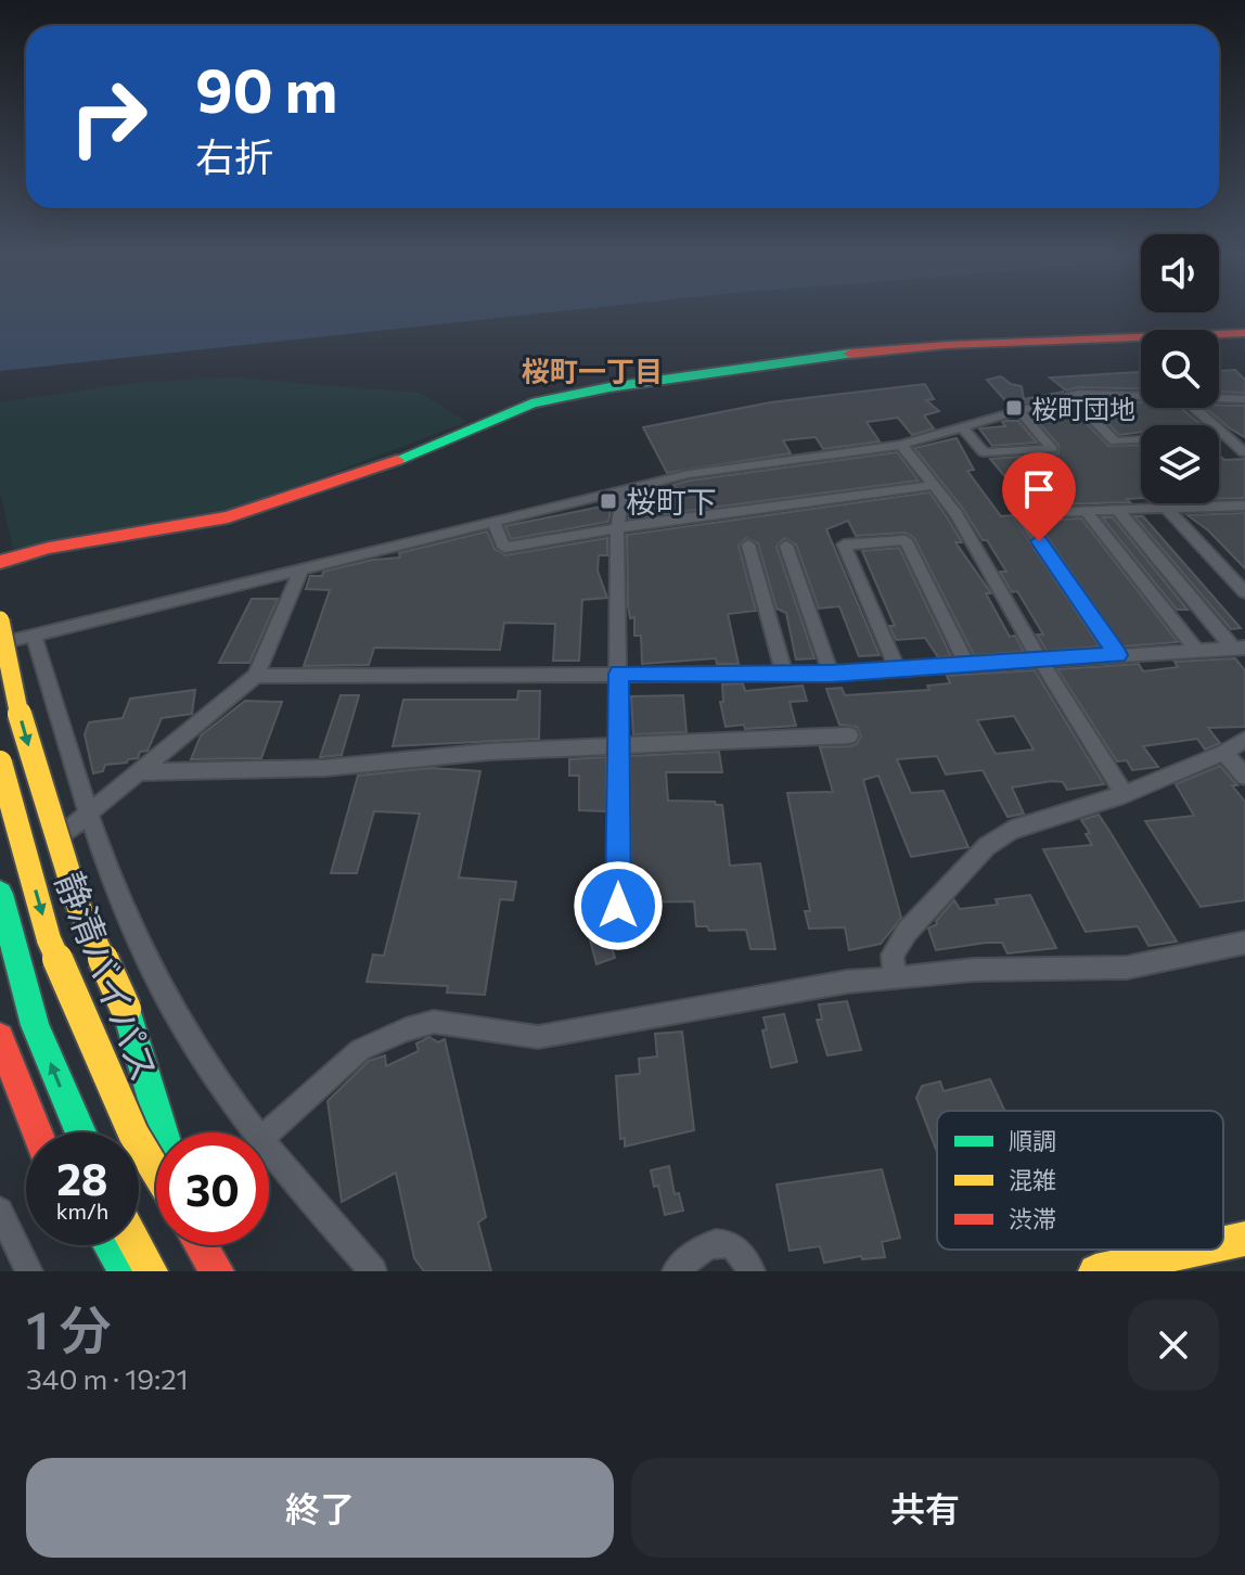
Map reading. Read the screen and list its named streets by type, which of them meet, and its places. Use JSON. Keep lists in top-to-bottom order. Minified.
{"streets":{"main road":["静清バイパス"]},"districts":["桜町一丁目"],"places":{"transit":["桜町団地","桜町下"]},"legend":["順調","混雑","渋滞"],"page":{"turn":["90 m","右折"],"speed":"28 km/h","limit":"30","heading":["1 分","340 m · 19:21"],"buttons":["終了","共有"]}}
